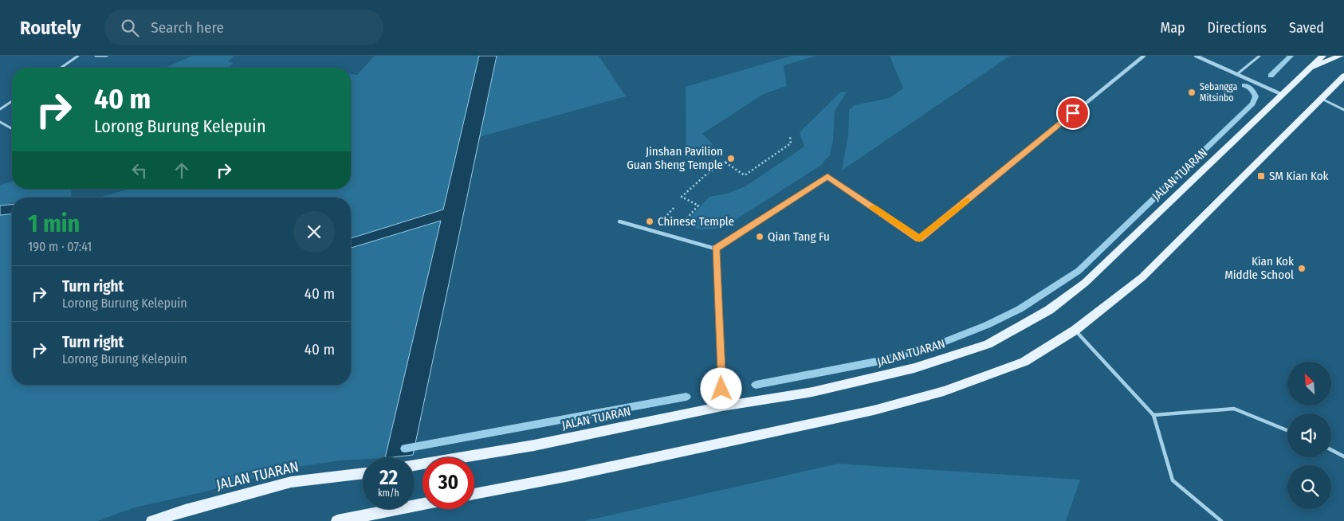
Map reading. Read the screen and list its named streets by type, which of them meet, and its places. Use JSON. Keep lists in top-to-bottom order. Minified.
{"streets":{"main road":["JALAN TUARAN"]},"places":{"other":["Sebangga Mitsinbo","Jinshan Pavilion Guan Sheng Temple","Chinese Temple","Qian Tang Fu","Kian Kok Middle School"],"transit":["SM Kian Kok"]},"north":"top left","page":{"header":"Routely","search":"Search here","nav":["Map","Directions","Saved"],"turn":["40 m","Lorong Burung Kelepuin"],"heading":["1 min","190 m · 07:41"],"list":[{"name":"Turn right","note":"Lorong Burung Kelepuin","value":"40 m"},{"name":"Turn right","note":"Lorong Burung Kelepuin","value":"40 m"}],"speed":"22 km/h","limit":"30"}}
